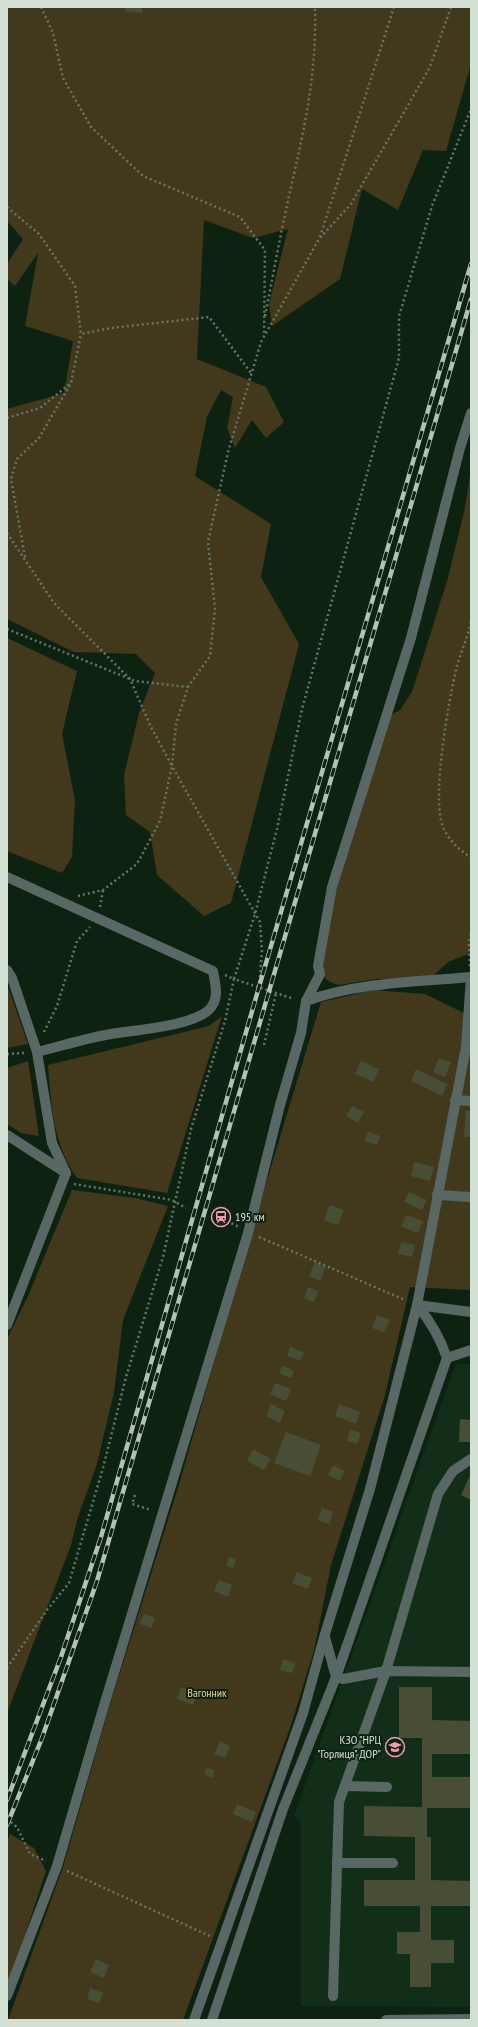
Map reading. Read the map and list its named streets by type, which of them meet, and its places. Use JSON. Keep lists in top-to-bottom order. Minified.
{"parks":["Вагонник"],"places":{"station":["195 км"],"school or university":["КЗО \"НРЦ \"Горлиця\" ДОР\""]}}
